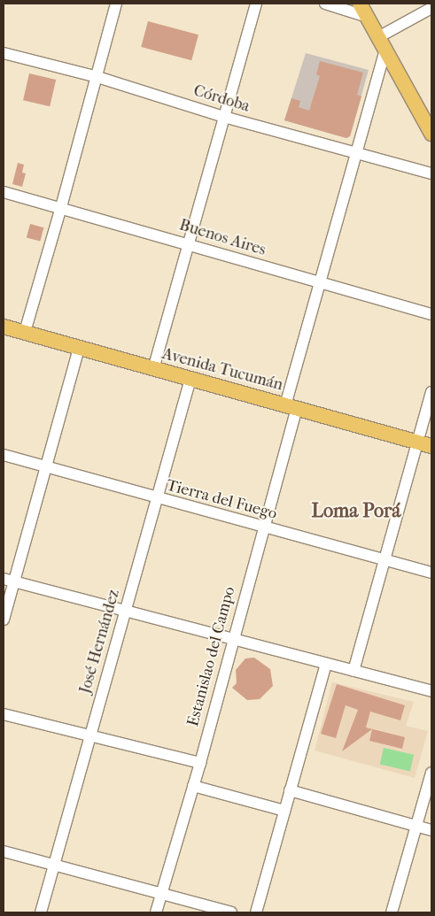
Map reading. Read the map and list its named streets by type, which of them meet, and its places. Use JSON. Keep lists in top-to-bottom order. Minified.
{"streets":{"main road":["Avenida Tucumán"],"street":["Córdoba","Buenos Aires","Tierra del Fuego","José Hernández","Estanislao del Campo"]},"crossings":[["Córdoba","Estanislao del Campo"],["Buenos Aires","Estanislao del Campo"],["Avenida Tucumán","José Hernández"],["Avenida Tucumán","Estanislao del Campo"],["Tierra del Fuego","José Hernández"],["Tierra del Fuego","Estanislao del Campo"]],"districts":["Loma Porá"]}
